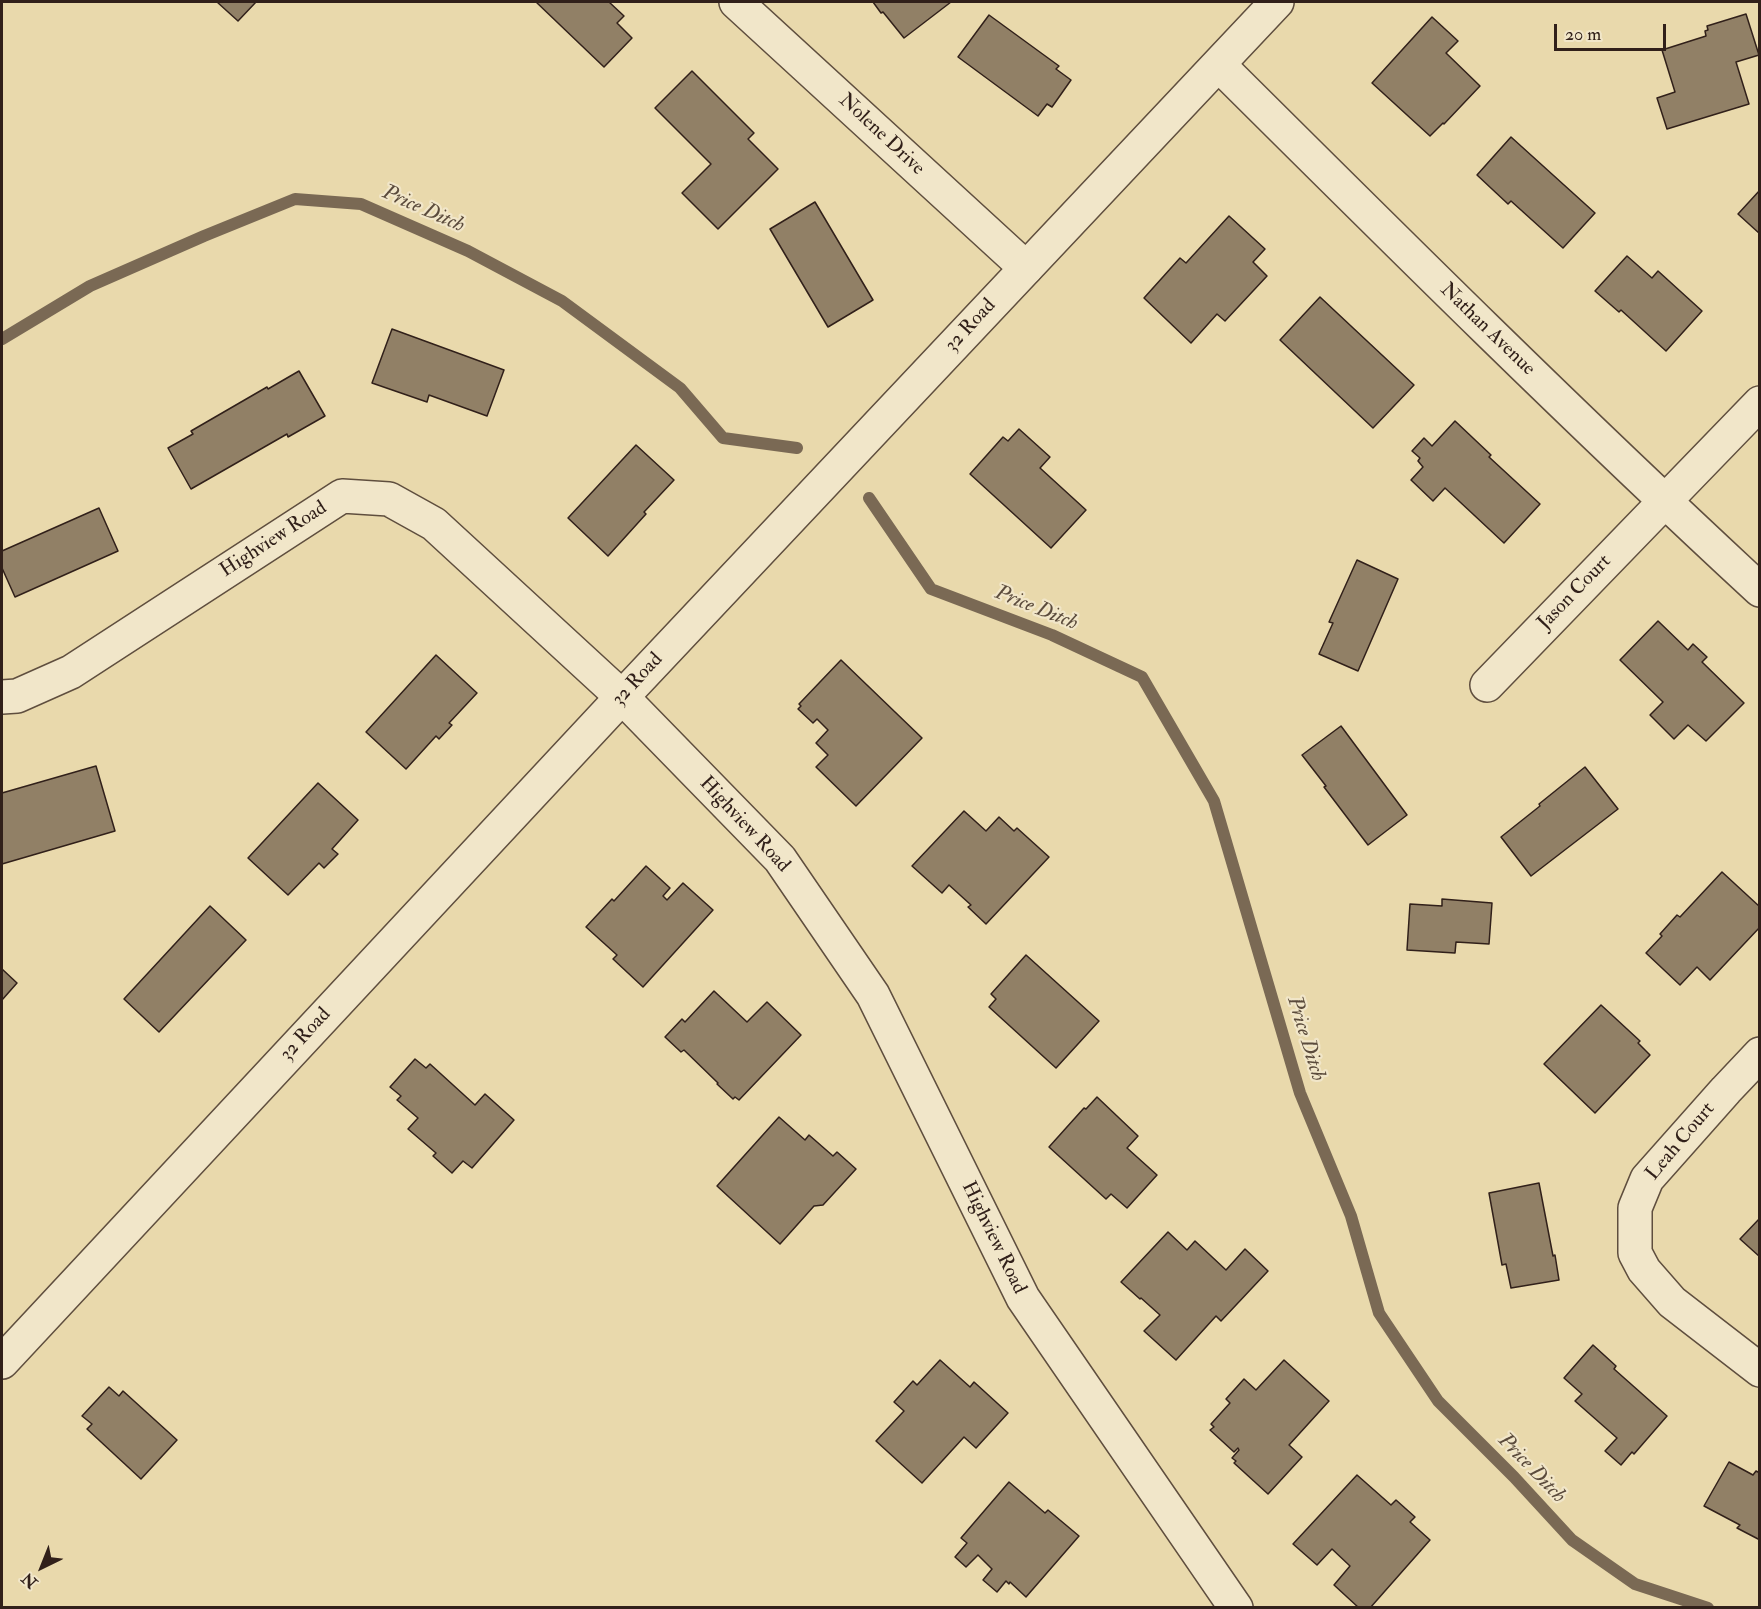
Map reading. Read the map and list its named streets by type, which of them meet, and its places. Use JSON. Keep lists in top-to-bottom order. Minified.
{"streets":{"street":["Nolene Drive","32 Road","Nathan Avenue","Highview Road","Jason Court","Leah Court"]},"crossings":[["Nolene Drive","32 Road"],["32 Road","Nathan Avenue"],["32 Road","Highview Road"],["Nathan Avenue","Jason Court"]],"water":["Price Ditch"],"scale_bar":"20 m","north":"bottom left"}
